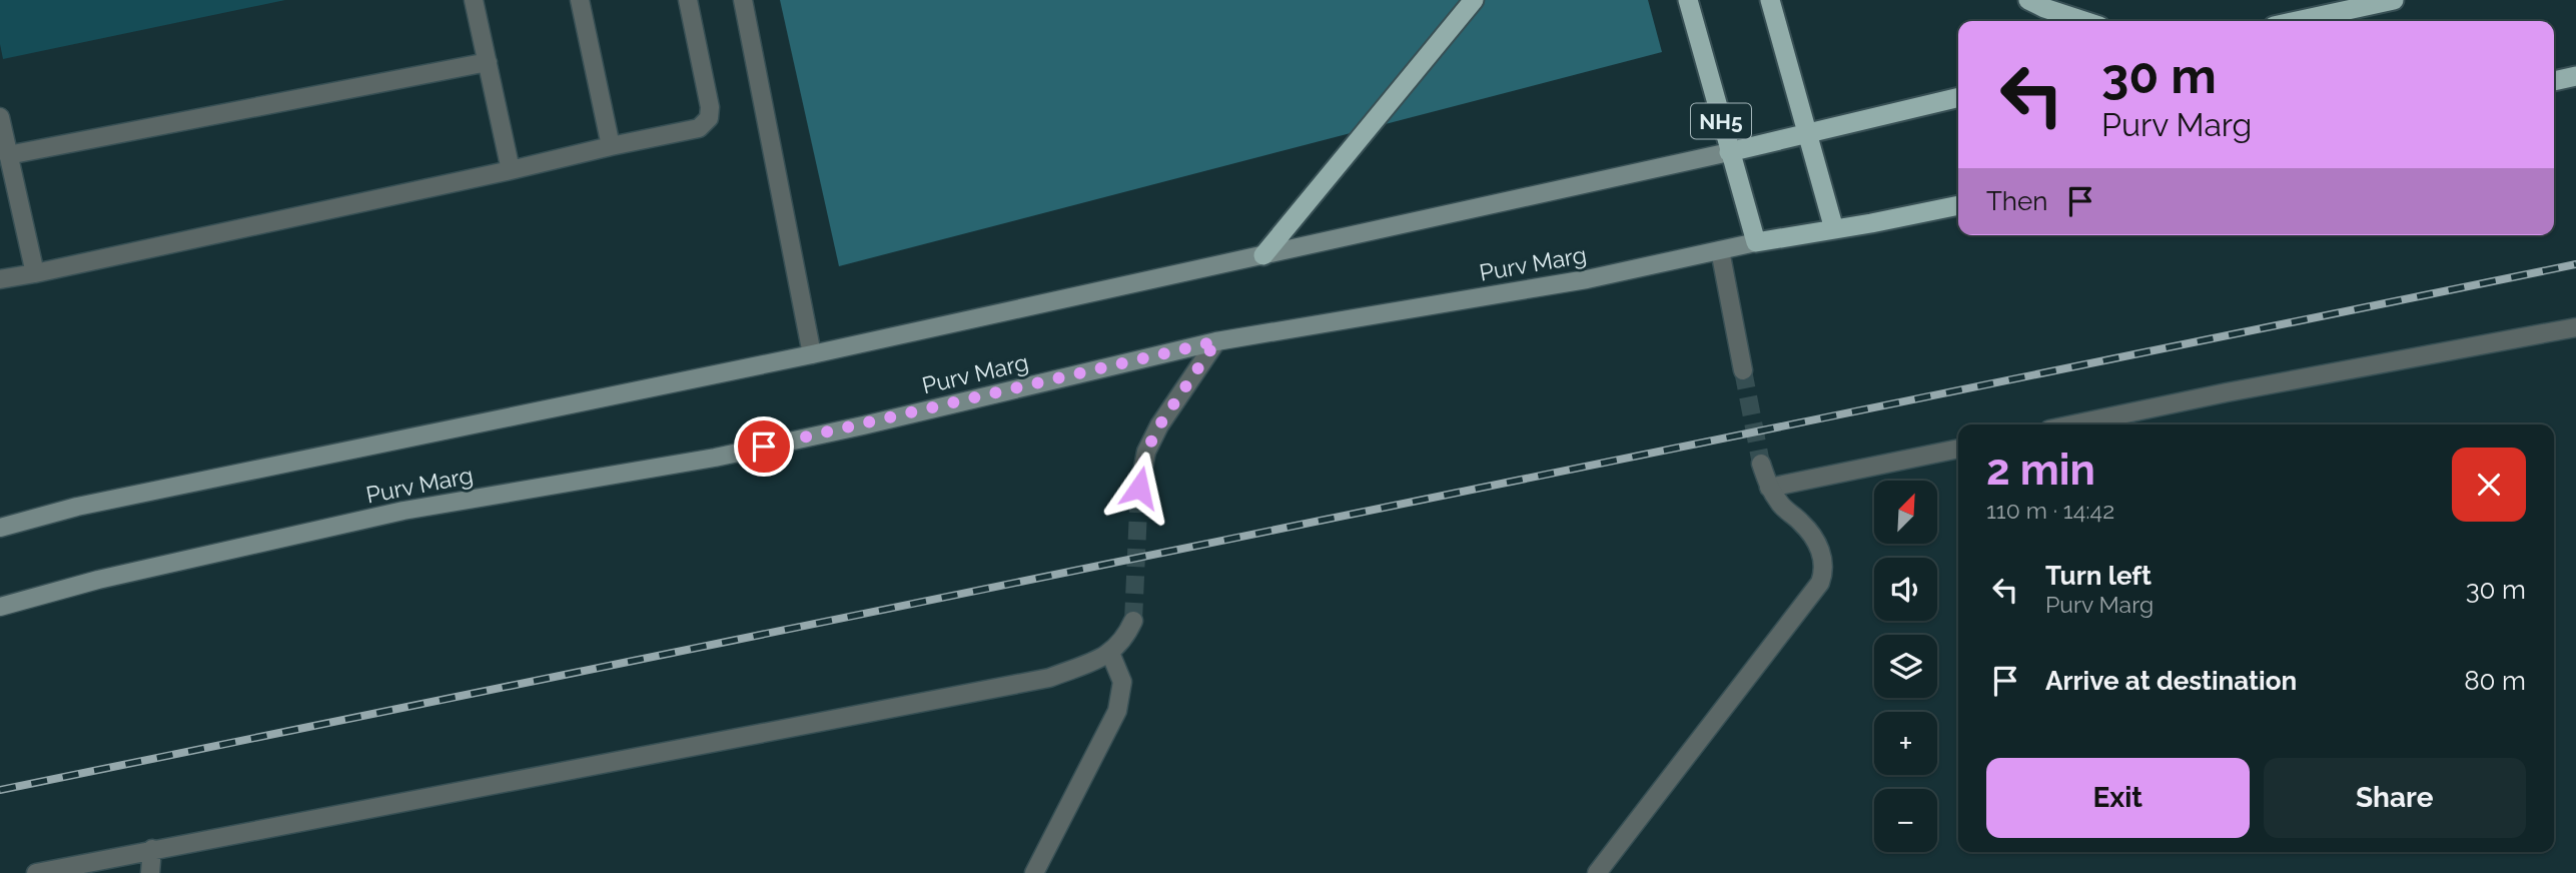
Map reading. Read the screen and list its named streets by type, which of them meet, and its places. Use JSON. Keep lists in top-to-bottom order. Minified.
{"streets":{"highway":["NH5","Purv Marg"]},"crossings":[["NH5","Purv Marg"]],"north":"top right","page":{"turn":["30 m","Purv Marg"],"then":"Then","heading":["2 min","110 m · 14:42"],"map_buttons":["+","−"],"list":[{"name":"Turn left","note":"Purv Marg","value":"30 m"},{"name":"Arrive at destination","value":"80 m"}],"buttons":["Exit","Share"]}}
